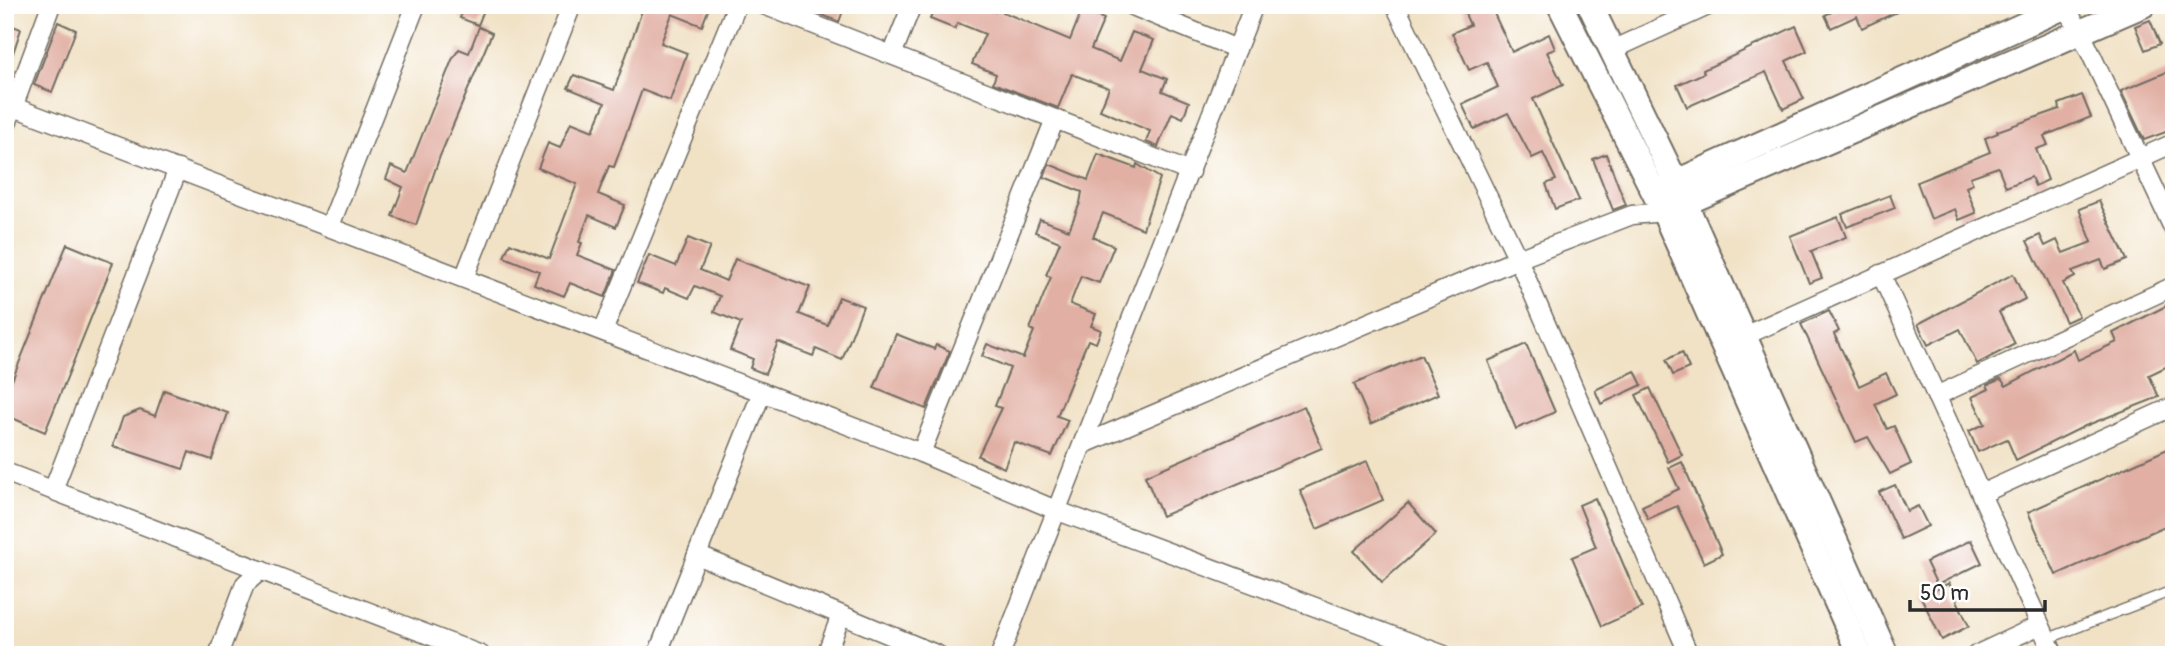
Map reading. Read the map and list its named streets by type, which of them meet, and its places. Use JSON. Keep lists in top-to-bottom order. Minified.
{"scale_bar":"50 m"}
